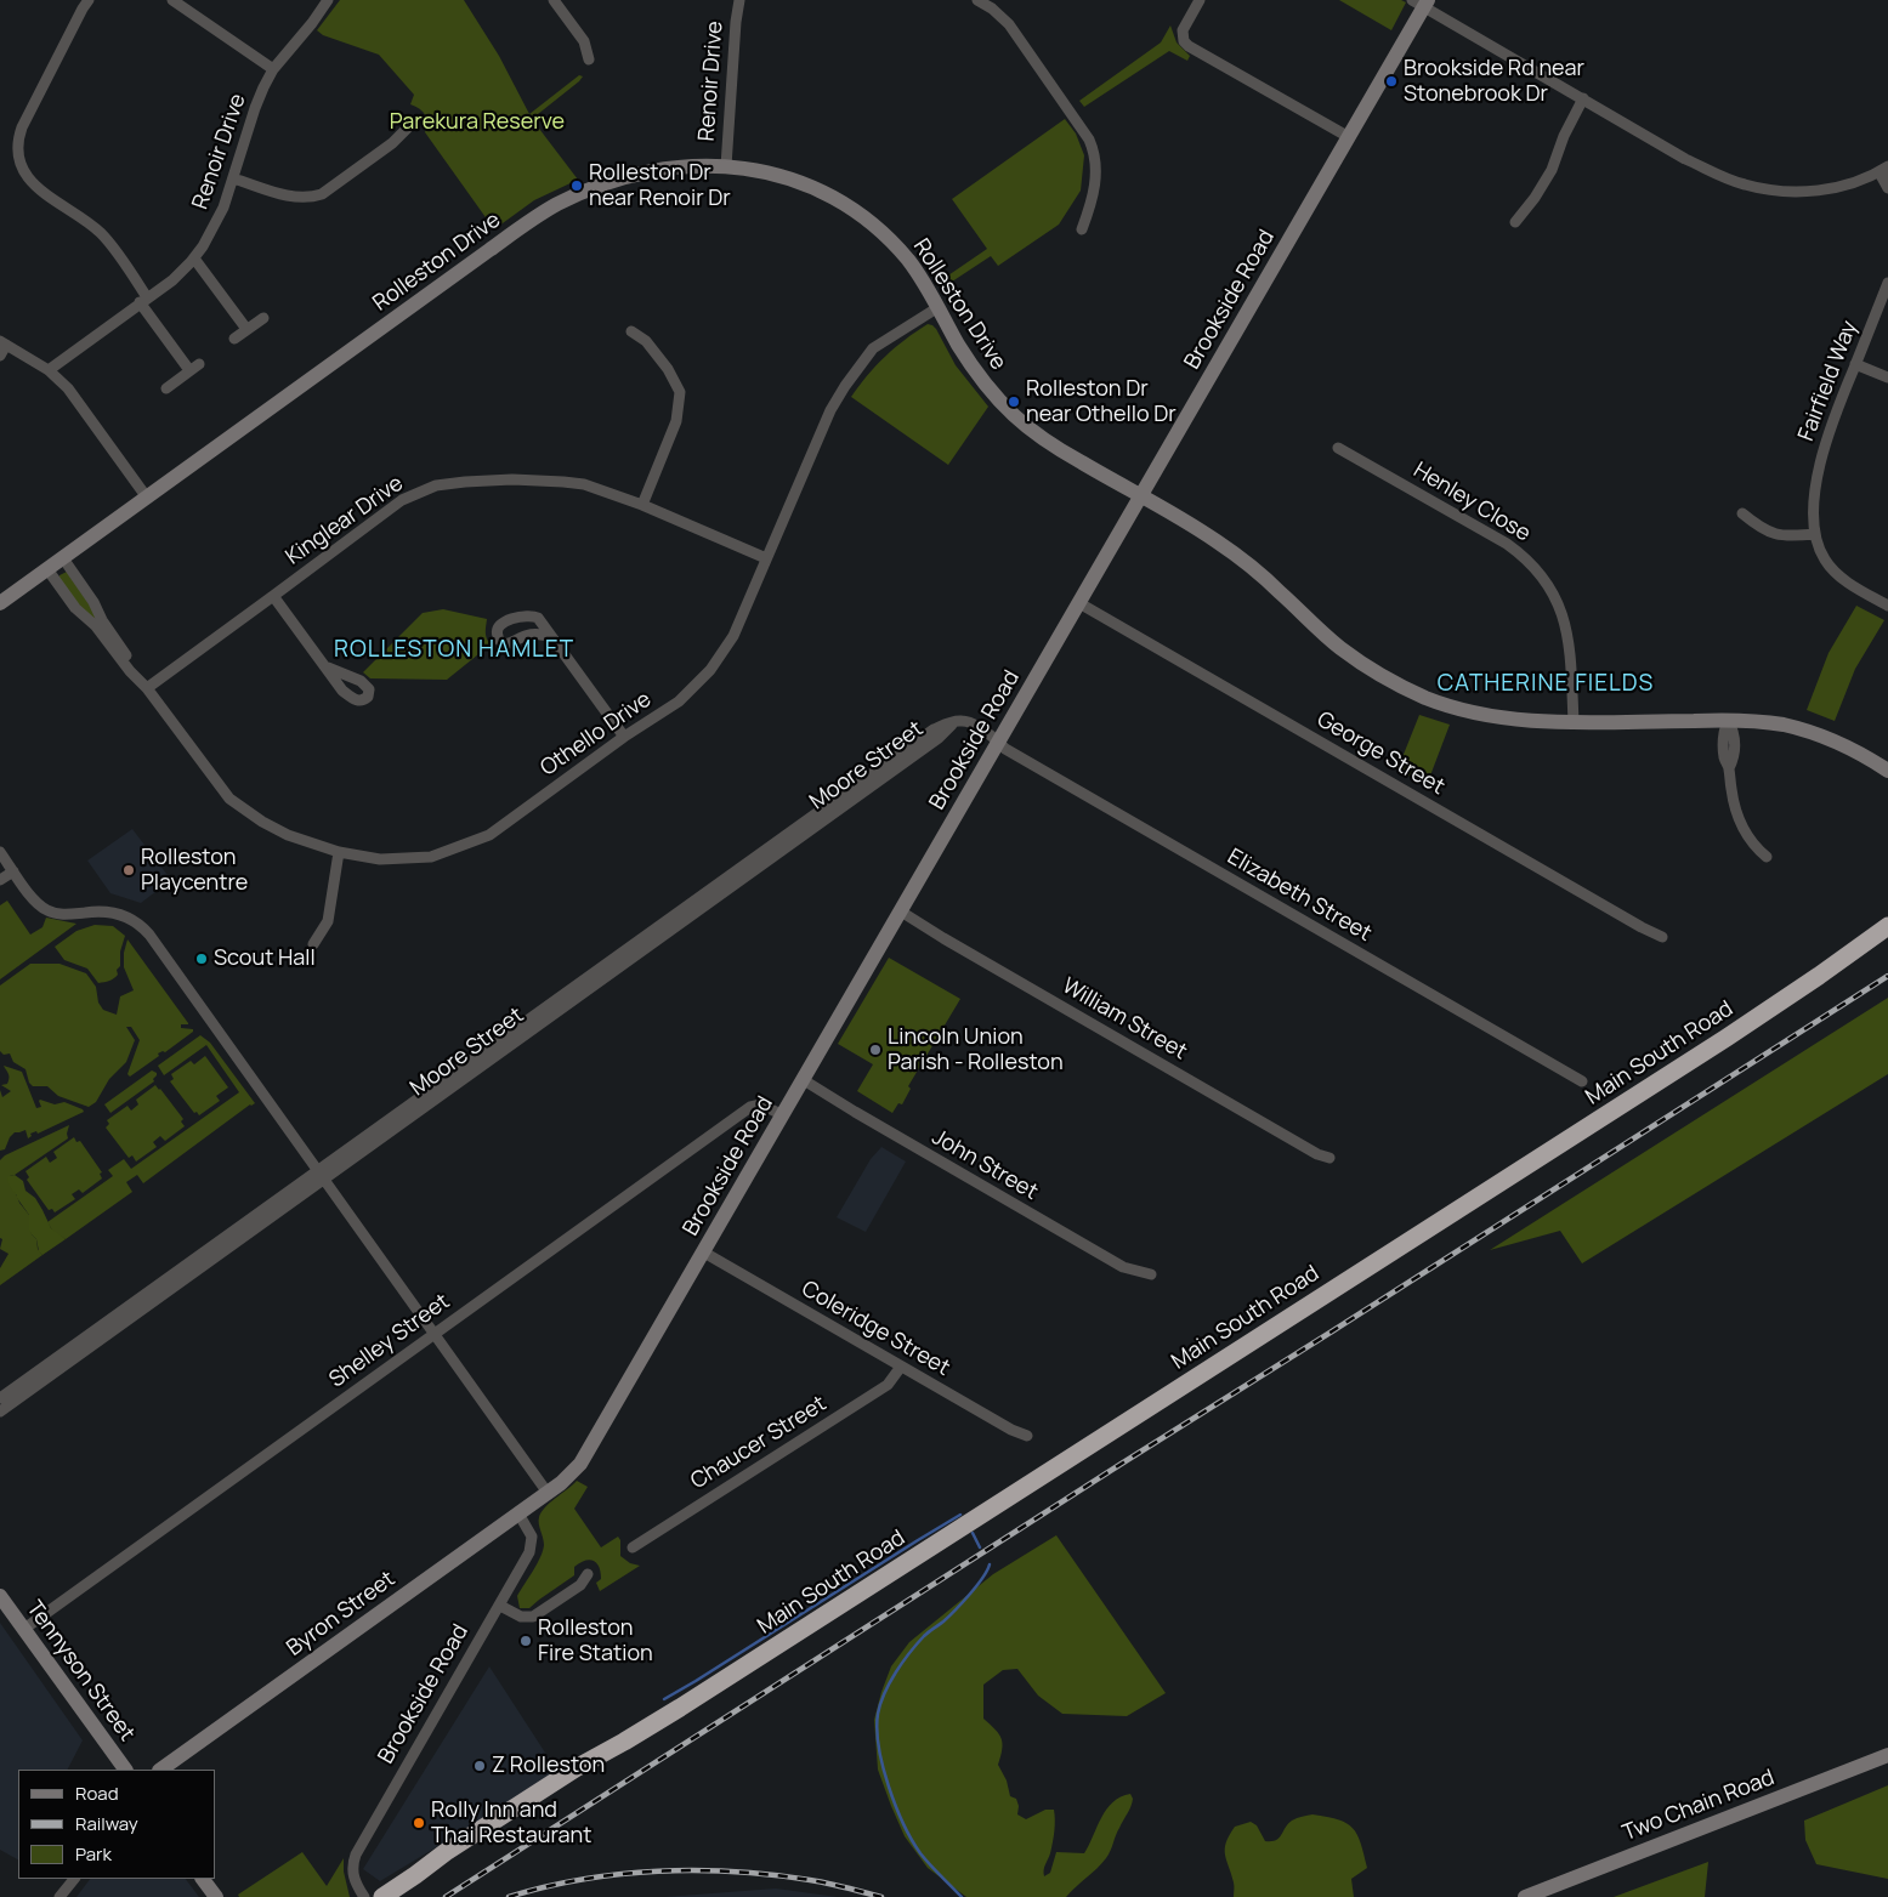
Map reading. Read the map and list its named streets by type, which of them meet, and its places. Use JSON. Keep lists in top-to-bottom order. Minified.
{"streets":{"highway":["Main South Road"],"street":["Renoir Drive","Rolleston Drive","Brookside Road","Fairfield Way","Henley Close","Kinglear Drive","Othello Drive","George Street","Moore Street","Elizabeth Street","William Street","John Street","Coleridge Street","Shelley Street","Chaucer Street","Byron Street","Tennyson Street","Two Chain Road"]},"crossings":[["Renoir Drive","Rolleston Drive"],["Rolleston Drive","Brookside Road"],["Rolleston Drive","Henley Close"],["Rolleston Drive","Othello Drive"],["Brookside Road","George Street"],["Brookside Road","Moore Street"],["Brookside Road","Elizabeth Street"],["Brookside Road","William Street"],["Brookside Road","John Street"],["Brookside Road","Coleridge Street"],["Brookside Road","Shelley Street"],["Brookside Road","Byron Street"],["Kinglear Drive","Othello Drive"],["Moore Street","Elizabeth Street"],["Coleridge Street","Chaucer Street"],["Shelley Street","Tennyson Street"]],"districts":["ROLLESTON HAMLET","CATHERINE FIELDS"],"parks":["Parekura Reserve"],"places":["Brookside Rd near Stonebrook Dr","Rolleston Dr near Renoir Dr","Rolleston Dr near Othello Dr","Rolleston Playcentre","Scout Hall","Lincoln Union Parish - Rolleston","Rolleston Fire Station","Z Rolleston","Rolly Inn and Thai Restaurant"],"legend":["Road","Railway","Park"]}
